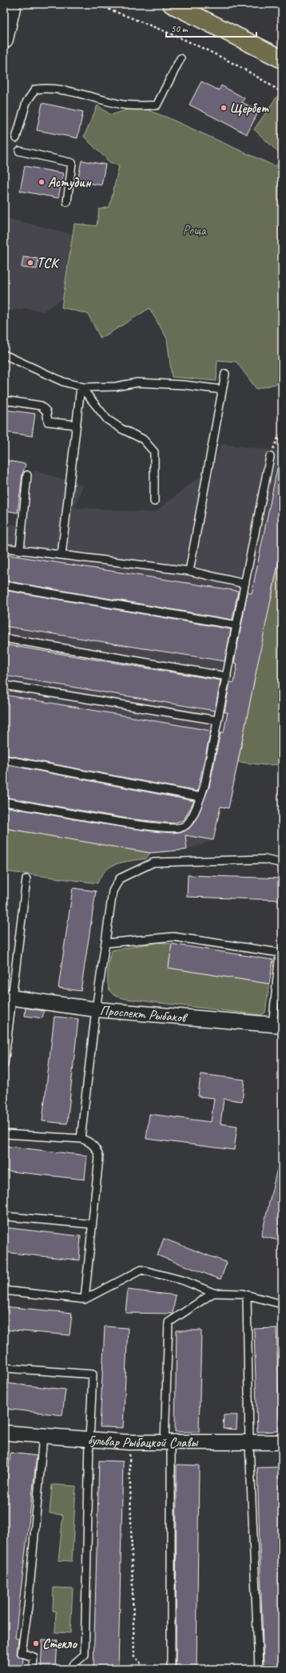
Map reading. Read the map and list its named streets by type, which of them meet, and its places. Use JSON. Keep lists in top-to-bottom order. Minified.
{"streets":{"street":["Проспект Рыбаков","бульвар Рыбацкой Славы"]},"parks":["Роща"],"places":["Щербет","Астудин","ТСК","Стекло"],"scale_bar":"50 m"}
